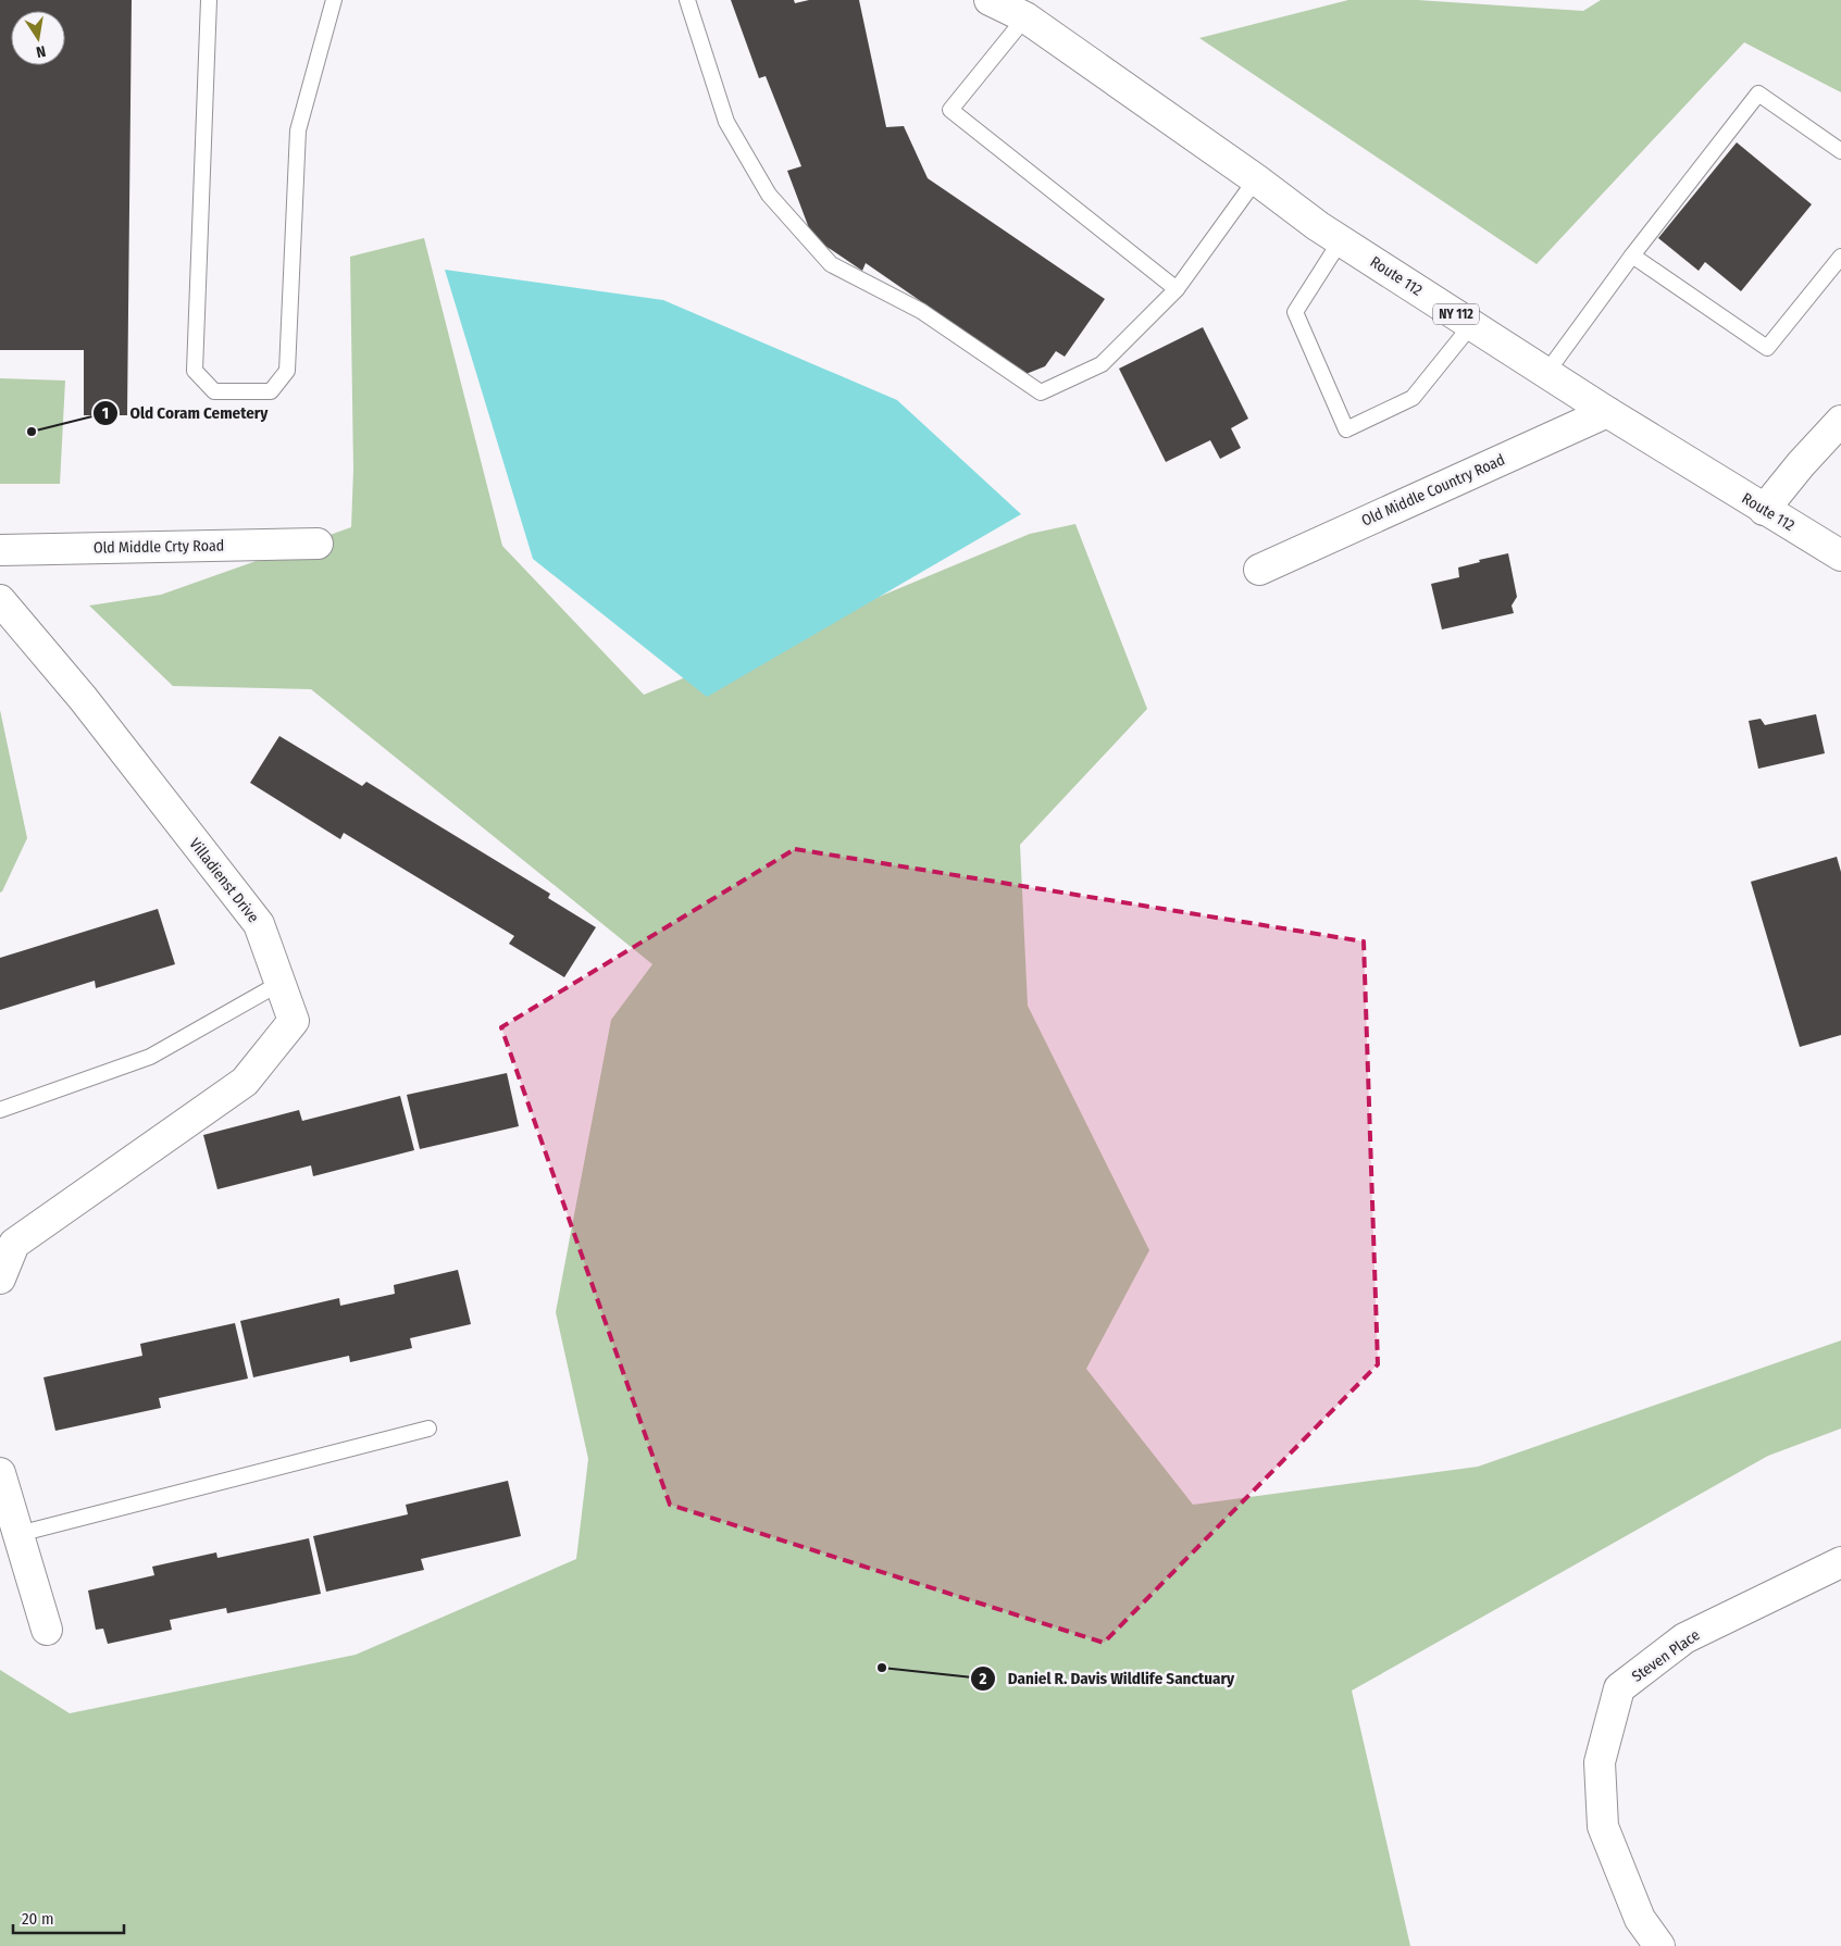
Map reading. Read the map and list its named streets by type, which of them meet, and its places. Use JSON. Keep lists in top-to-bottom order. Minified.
{"streets":{"street":["Route 112","NY 112","Old Middle Country Road","Old Middle Crty Road","Villadienst Drive","Steven Place"]},"crossings":[["Route 112","Old Middle Country Road"]],"places":["Old Coram Cemetery","Daniel R. Davis Wildlife Sanctuary"],"scale_bar":"20 m","north":"bottom"}
